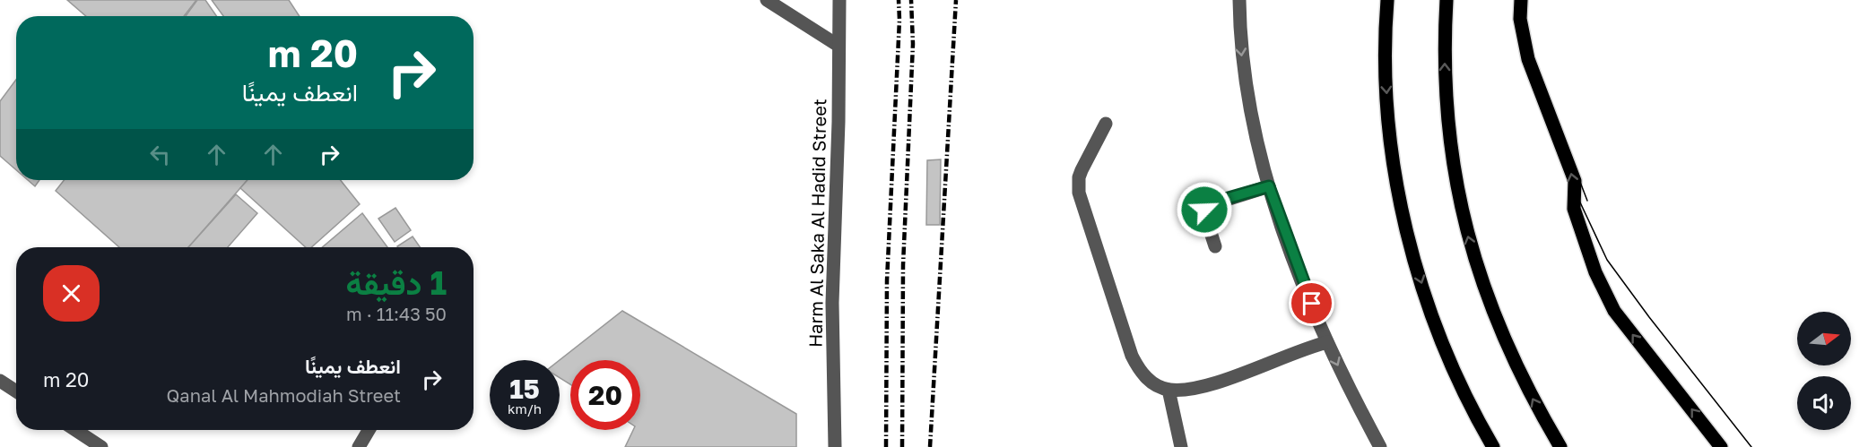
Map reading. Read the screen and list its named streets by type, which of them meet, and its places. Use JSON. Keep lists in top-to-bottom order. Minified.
{"streets":{"street":["Harm Al Saka Al Hadid Street"]},"north":"right","page":{"turn":["20 m","انعطف يمينًا"],"heading":["1 دقيقة","50 m · 11:43"],"list":[{"name":"انعطف يمينًا","note":"Qanal Al Mahmodiah Street","value":"20 m"}],"speed":"15 km/h","limit":"20"}}
